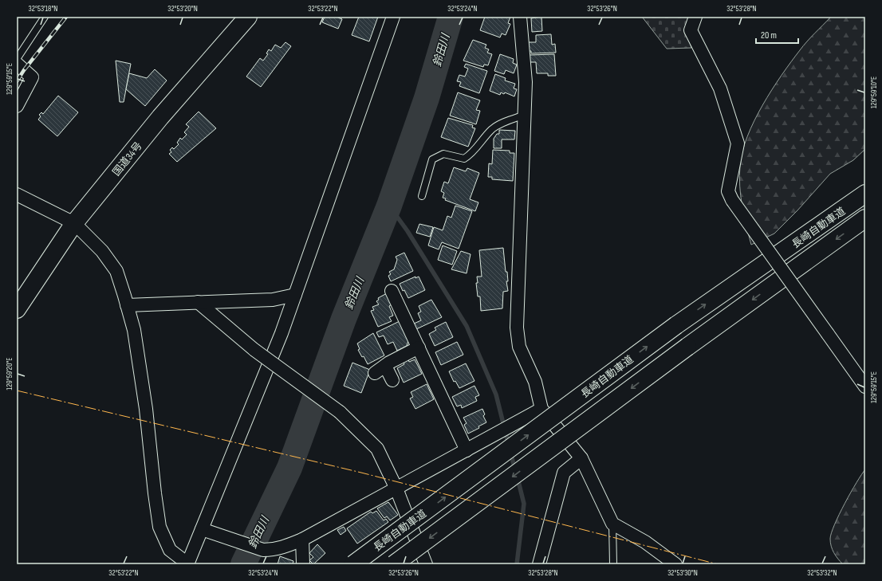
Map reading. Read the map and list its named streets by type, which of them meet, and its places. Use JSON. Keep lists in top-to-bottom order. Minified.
{"streets":{"highway":["国道34号","長崎自動車道"]},"water":["鈴田川"],"scale_bar":"20 m","coordinates":["32°53'18\"N","32°53'20\"N","32°53'22\"N","32°53'24\"N","32°53'26\"N","32°53'28\"N","129°59'15\"E","129°59'10\"E","129°59'20\"E","32°53'30\"N","32°53'32\"N"]}
